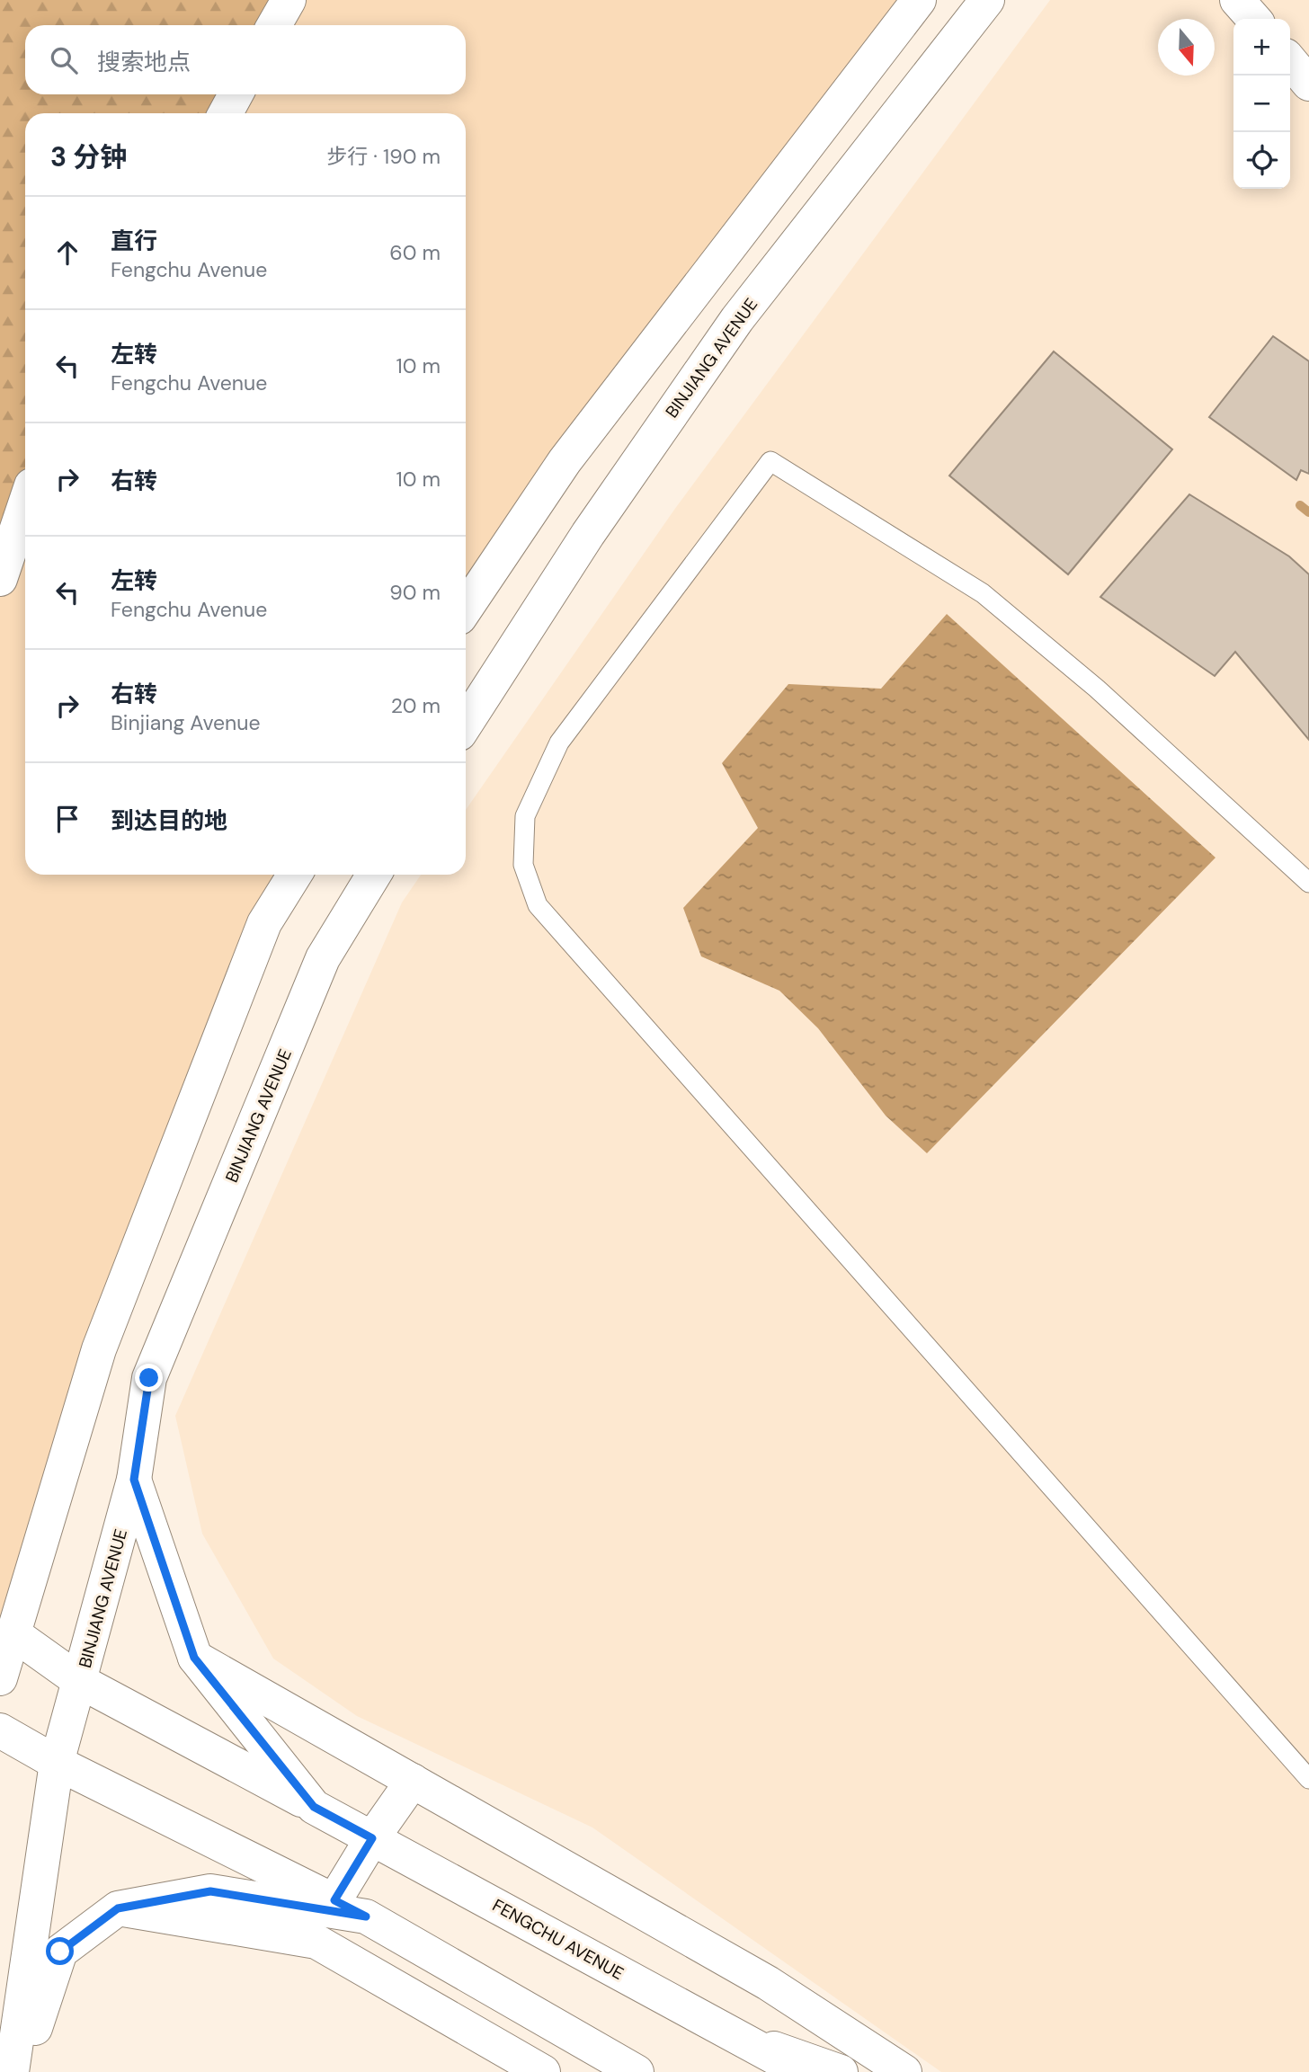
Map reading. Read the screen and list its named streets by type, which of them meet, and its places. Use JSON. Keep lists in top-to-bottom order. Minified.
{"streets":{"main road":["BINJIANG AVENUE","FENGCHU AVENUE"]},"crossings":[["BINJIANG AVENUE","FENGCHU AVENUE"]],"north":"bottom","page":{"map_buttons":["+","−"],"search":"搜索地点","heading":["3 分钟","步行 · 190 m"],"list":[["直行","Fengchu Avenue","60 m"],["左转","Fengchu Avenue","10 m"],["右转","10 m"],["左转","Fengchu Avenue","90 m"],["右转","Binjiang Avenue","20 m"],"到达目的地"]}}
